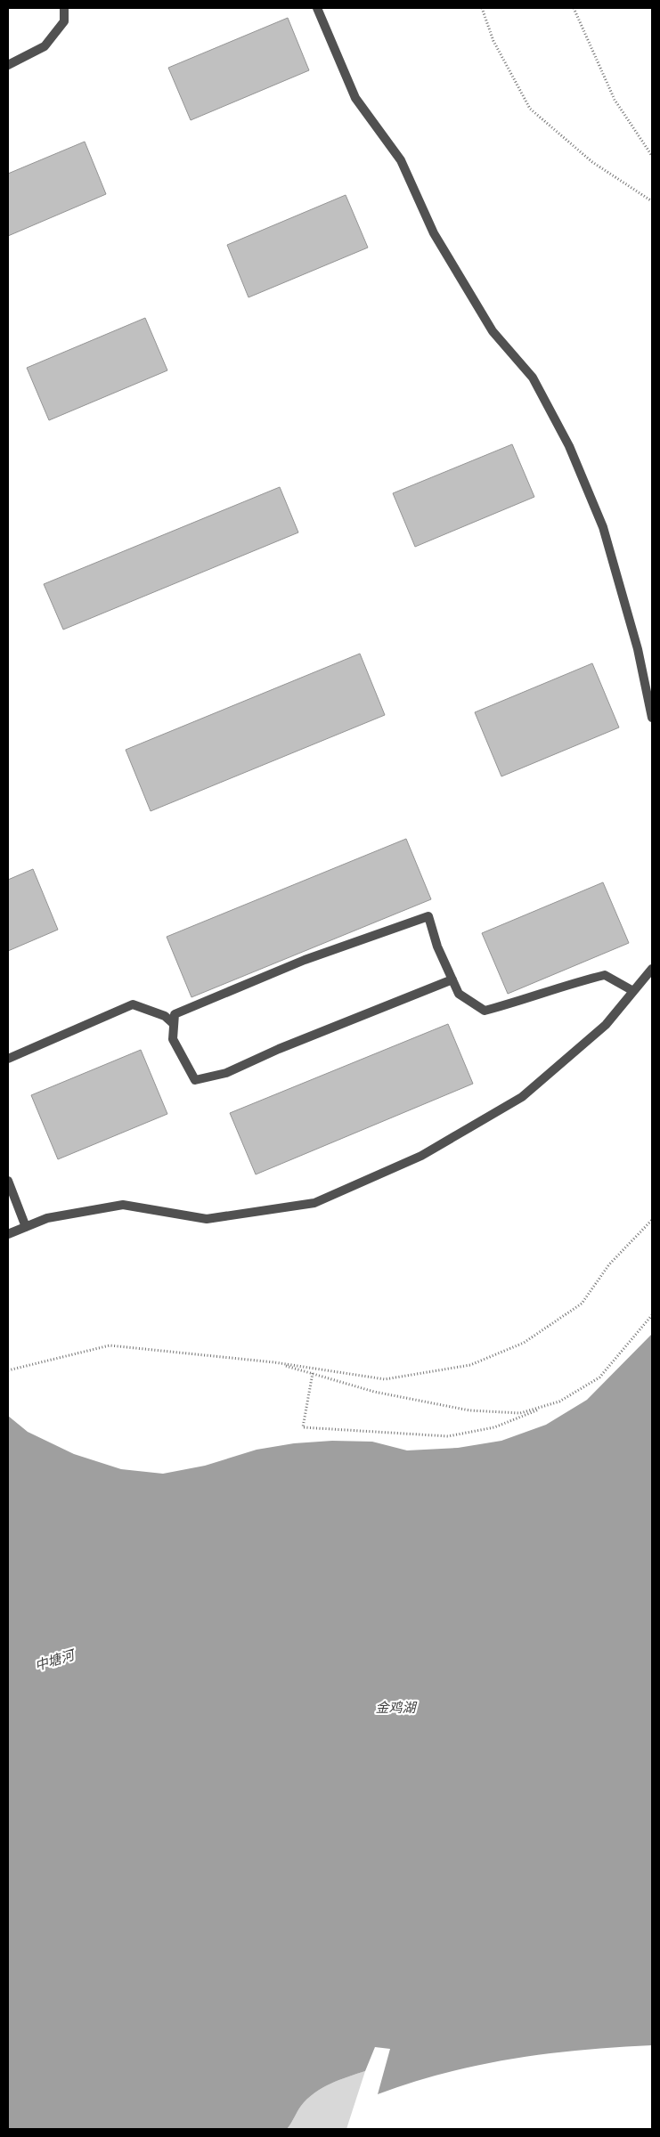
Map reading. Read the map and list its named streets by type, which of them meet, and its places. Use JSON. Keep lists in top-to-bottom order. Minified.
{"water":["中塘河","金鸡湖"]}
